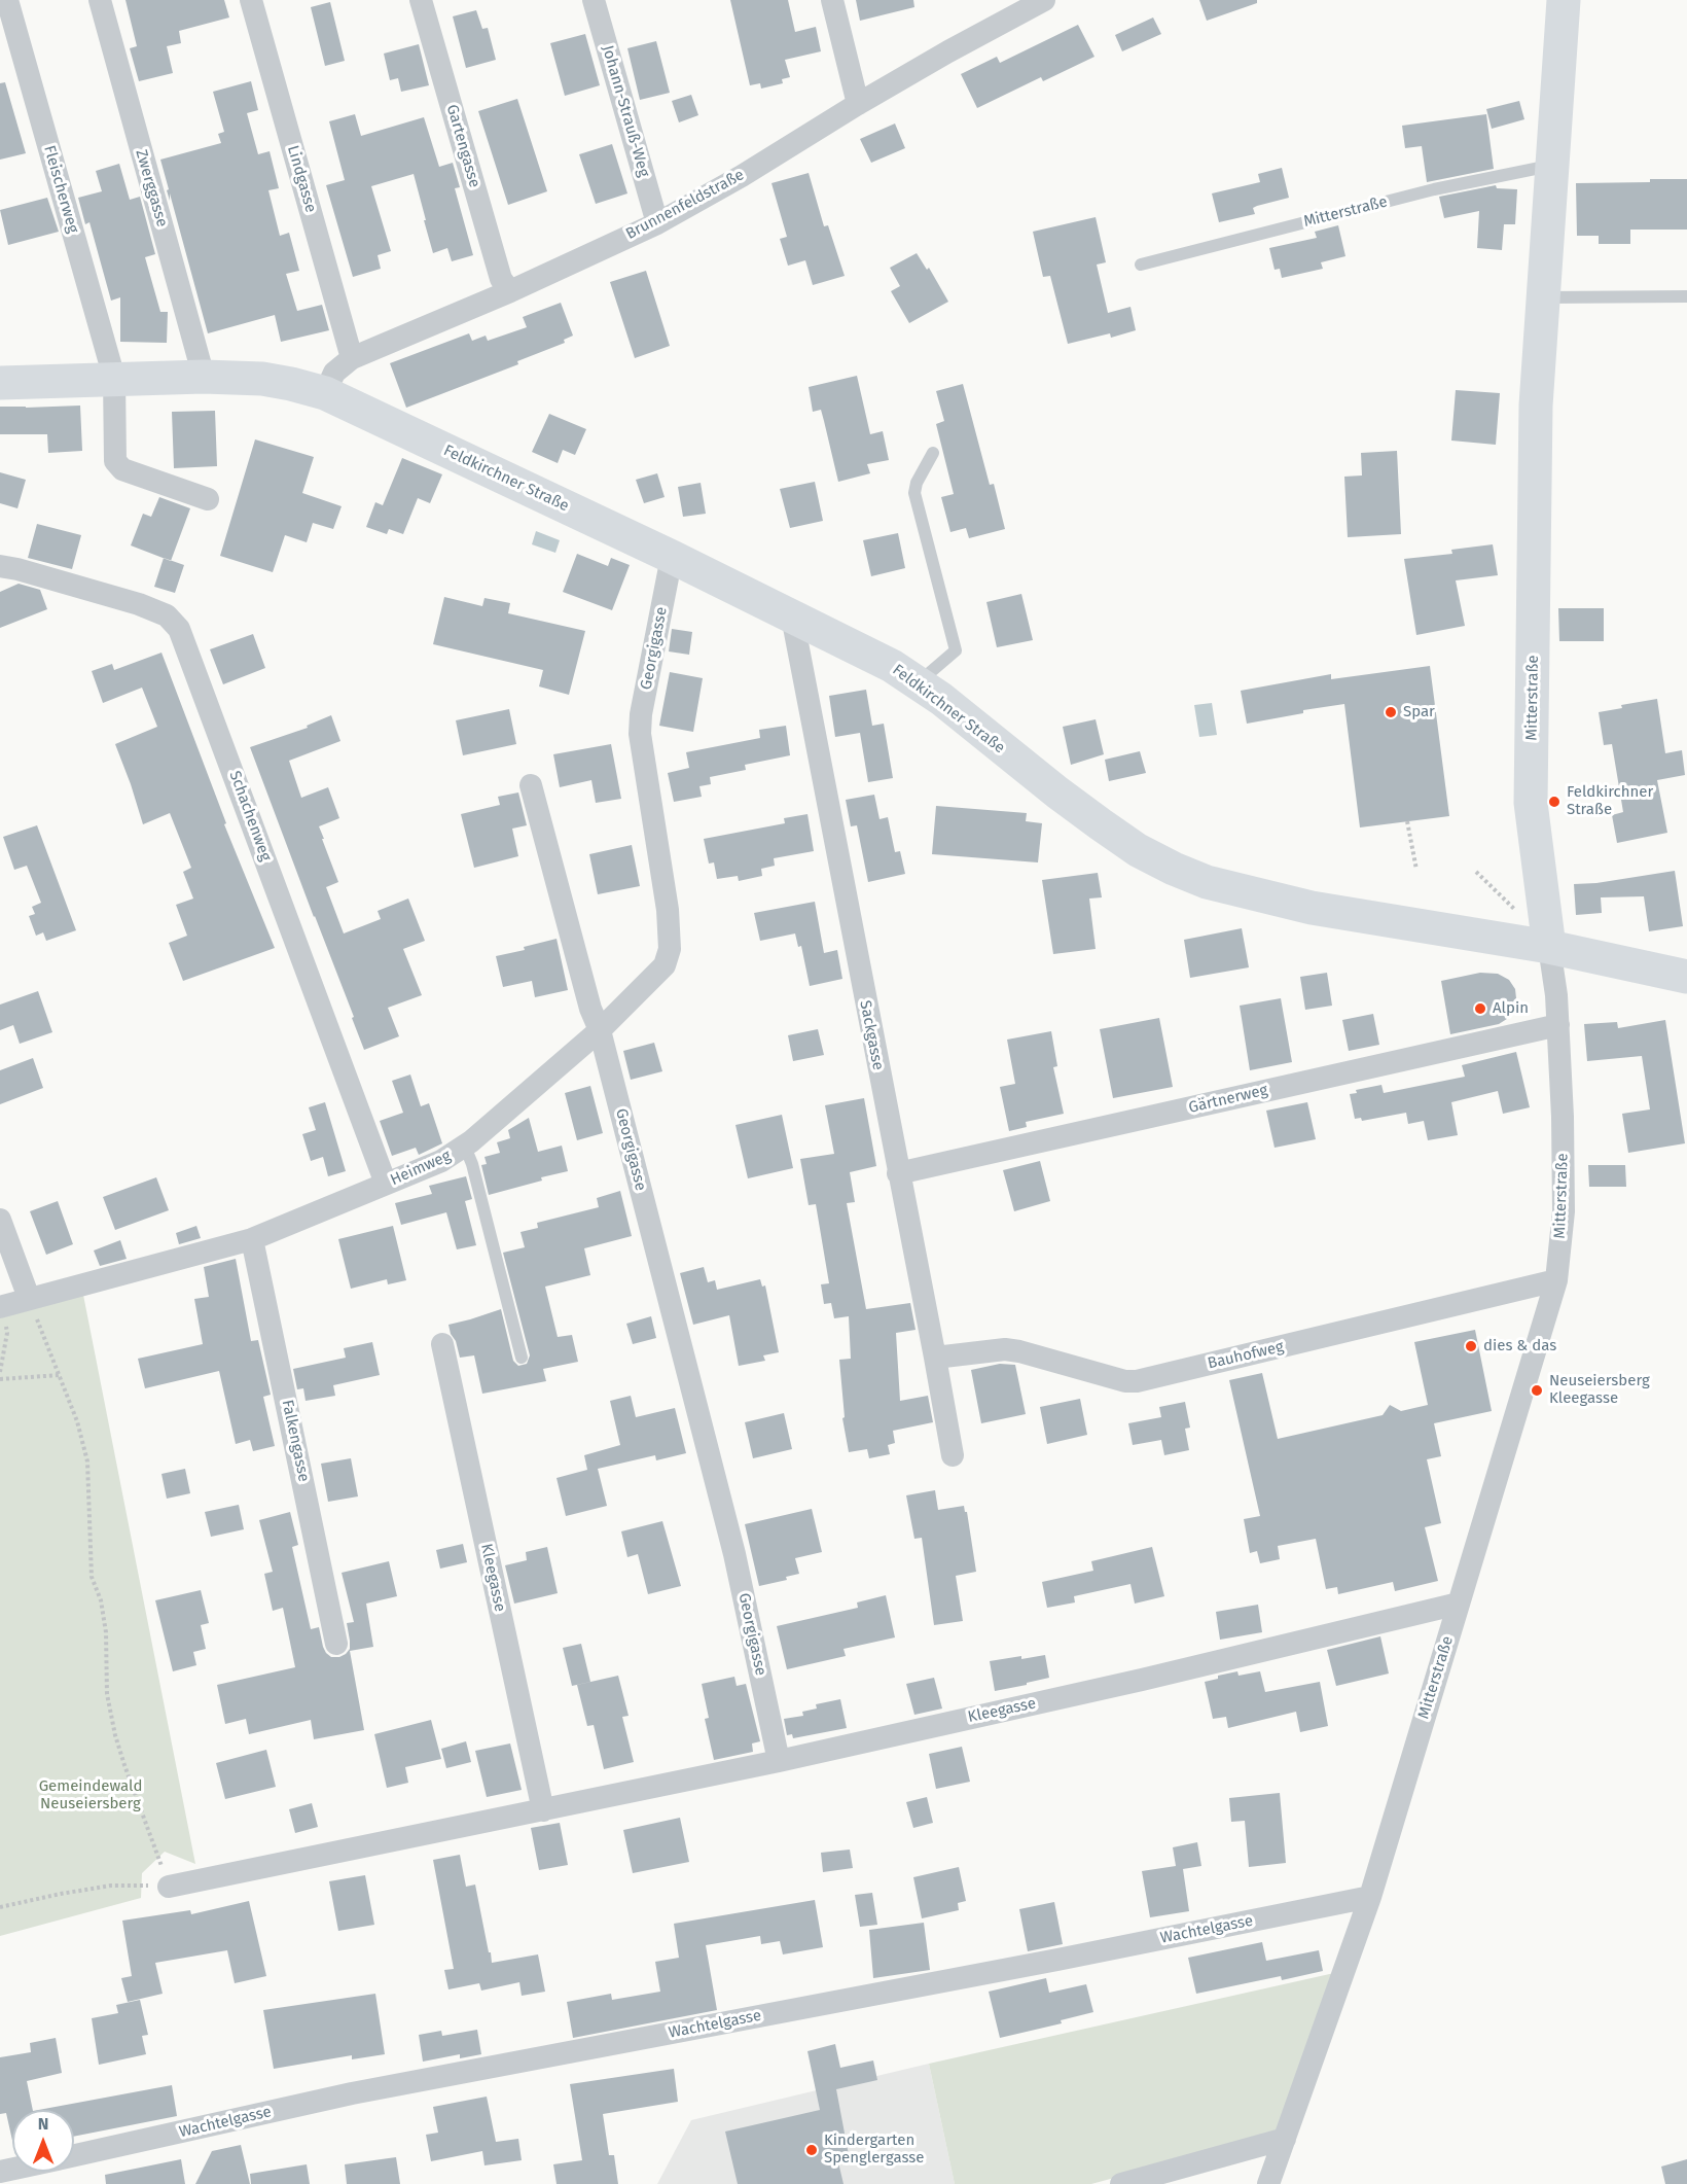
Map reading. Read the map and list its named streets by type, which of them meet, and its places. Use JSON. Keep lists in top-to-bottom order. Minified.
{"streets":{"street":["Johann-Strauß-Weg","Gartengasse","Lindgasse","Zwerggasse","Fleischerweg","Brunnenfeldstraße","Mitterstraße","Feldkirchner Straße","Georgigasse","Schachenweg","Sackgasse","Gärtnerweg","Heimweg","Bauhofweg","Falkengasse","Kleegasse","Wachtelgasse"]},"crossings":[["Johann-Strauß-Weg","Brunnenfeldstraße"],["Gartengasse","Brunnenfeldstraße"],["Lindgasse","Brunnenfeldstraße"],["Zwerggasse","Feldkirchner Straße"],["Fleischerweg","Feldkirchner Straße"],["Brunnenfeldstraße","Feldkirchner Straße"],["Mitterstraße","Feldkirchner Straße"],["Mitterstraße","Gärtnerweg"],["Mitterstraße","Bauhofweg"],["Mitterstraße","Kleegasse"],["Mitterstraße","Wachtelgasse"],["Feldkirchner Straße","Georgigasse"],["Feldkirchner Straße","Sackgasse"],["Georgigasse","Heimweg"],["Georgigasse","Kleegasse"],["Schachenweg","Heimweg"],["Sackgasse","Gärtnerweg"],["Sackgasse","Bauhofweg"],["Heimweg","Falkengasse"]],"parks":["Gemeindewald Neuseiersberg"],"places":["Spar","Feldkirchner Straße","Alpin","dies & das","Neuseiersberg Kleegasse","Kindergarten Spenglergasse"],"north":"top"}
